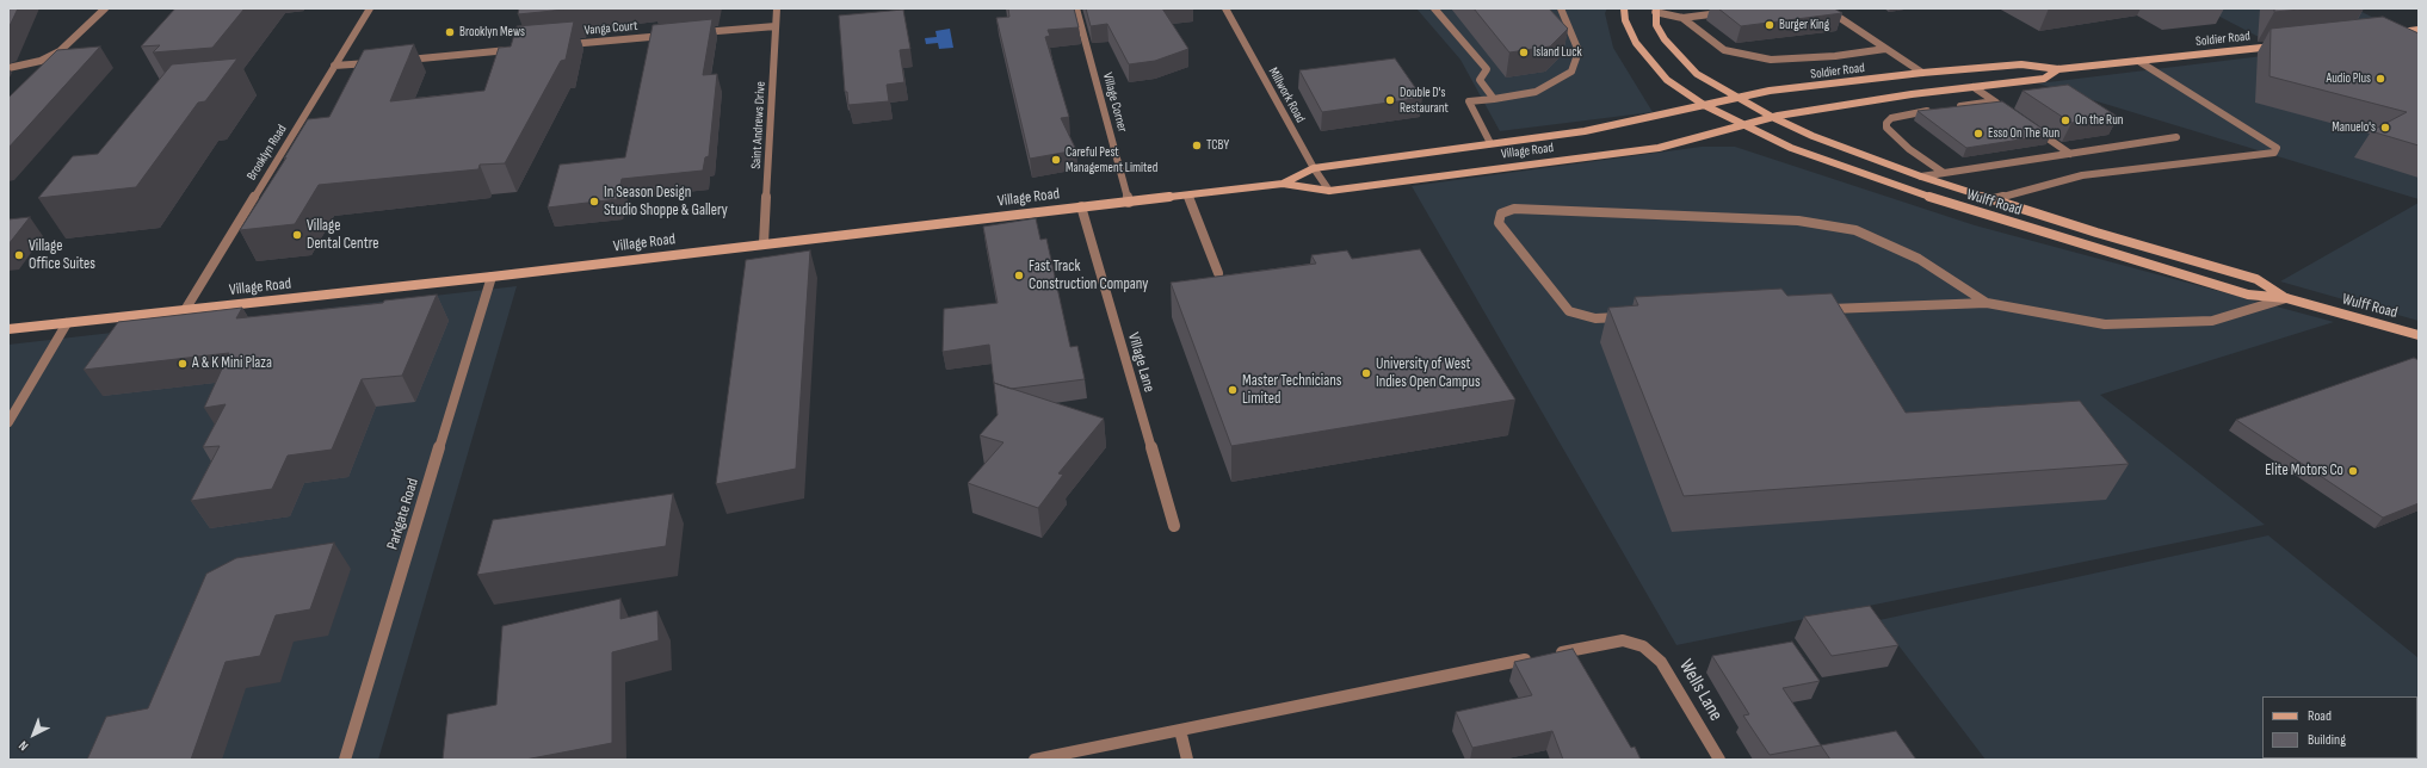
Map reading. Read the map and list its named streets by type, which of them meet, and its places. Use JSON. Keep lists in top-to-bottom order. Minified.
{"streets":{"main road":["Soldier Road","Village Road","Wulff Road"],"street":["Vanga Court","Millwork Road","Village Corner","Saint Andrews Drive","Brooklyn Road","Village Lane","Parkgate Road","Wells Lane"]},"crossings":[["Soldier Road","Village Road"],["Soldier Road","Wulff Road"],["Millwork Road","Village Road"],["Village Corner","Village Road"],["Saint Andrews Drive","Village Road"],["Village Road","Brooklyn Road"],["Village Road","Wulff Road"],["Village Road","Village Lane"],["Village Road","Parkgate Road"]],"places":["Burger King","Brooklyn Mews","Island Luck","Audio Plus","Double D's Restaurant","On the Run","Manuelo's","Esso On The Run","TCBY","Careful Pest Management Limited","In Season Design Studio Shoppe & Gallery","Village Dental Centre","Village Office Suites","Fast Track Construction Company","A & K Mini Plaza","University of West Indies Open Campus","Master Technicians Limited","Elite Motors Co"],"legend":["Road","Building"],"north":"bottom left"}
